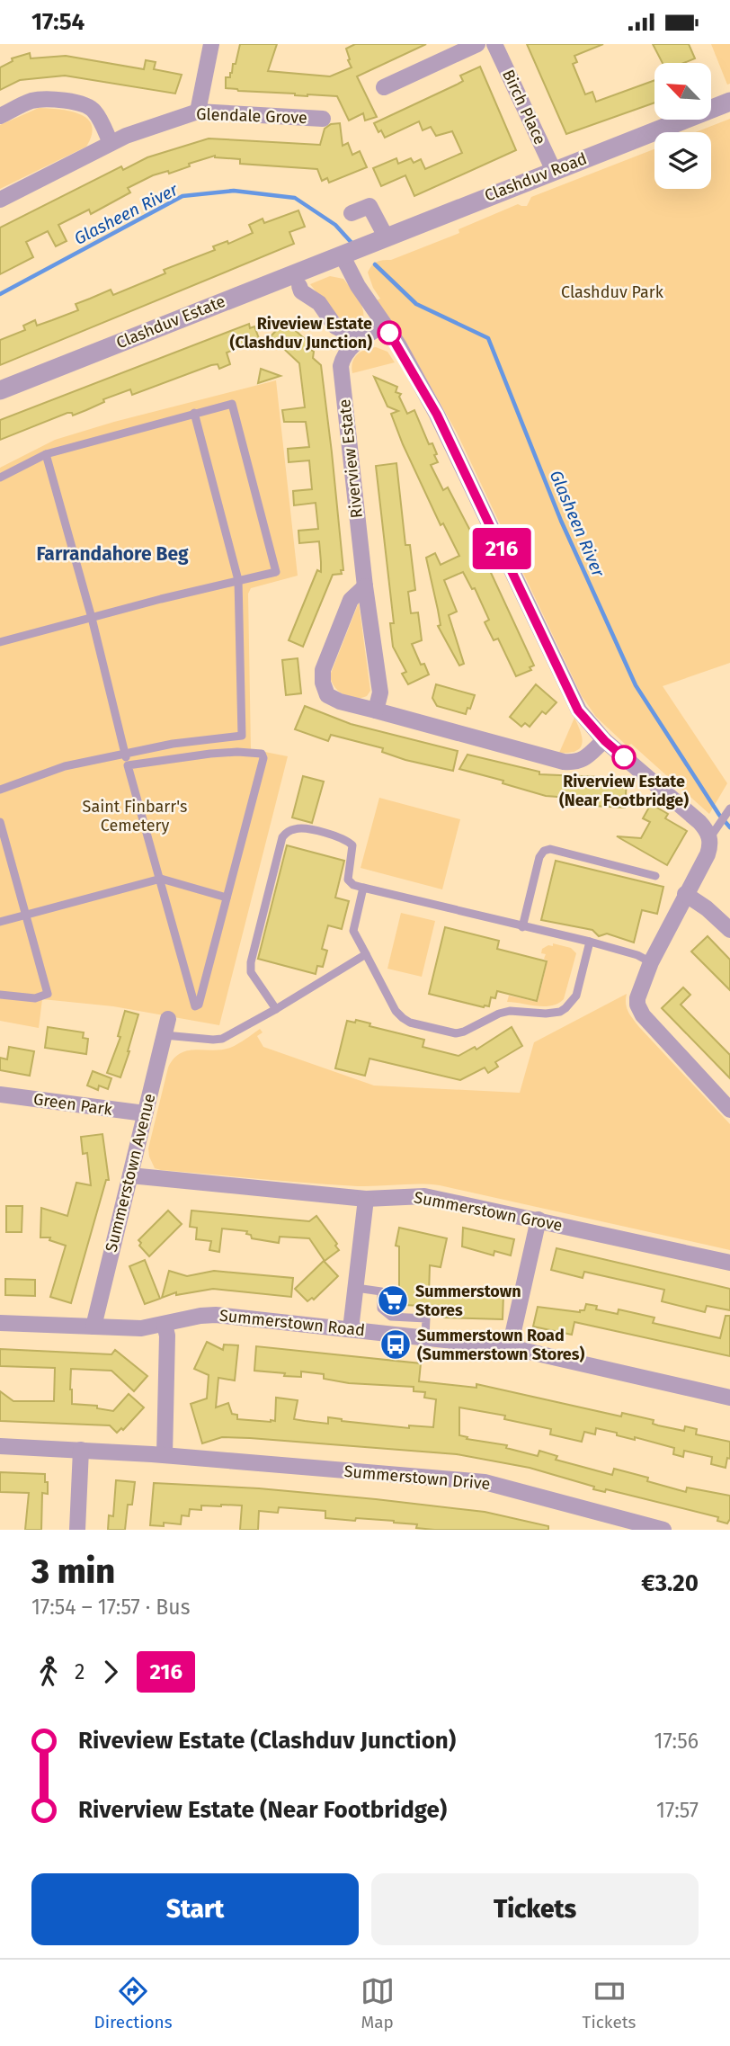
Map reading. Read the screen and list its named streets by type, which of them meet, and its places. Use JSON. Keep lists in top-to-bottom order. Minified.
{"streets":{"street":["Birch Place","Glendale Grove","Clashduv Road","Clashduv Estate","Riverview Estate","Green Park","Summerstown Avenue","Summerstown Grove","Summerstown Road","Summerstown Drive"]},"crossings":[["Birch Place","Clashduv Road"],["Clashduv Road","Clashduv Estate"],["Green Park","Summerstown Avenue"],["Summerstown Avenue","Summerstown Grove"],["Summerstown Avenue","Summerstown Road"]],"districts":["Farrandahore Beg"],"water":["Glasheen River"],"parks":["Clashduv Park","Saint Finbarr's Cemetery"],"places":{"other":["Riveview Estate (Clashduv Junction)","Riverview Estate (Near Footbridge)"],"supermarket":["Summerstown Stores"],"bus stop":["Summerstown Road (Summerstown Stores)"]},"lines":["bus line 216"],"north":"top left","page":{"status":"17:54","on_map":"216","heading":["3 min","17:54 – 17:57 · Bus","€3.20"],"legs":["2","216"],"list":[{"name":"Riveview Estate (Clashduv Junction)","value":"17:56"},{"name":"Riverview Estate (Near Footbridge)","value":"17:57"}],"buttons":["Start","Tickets"],"tabs":["Directions","Map","Tickets"]}}
